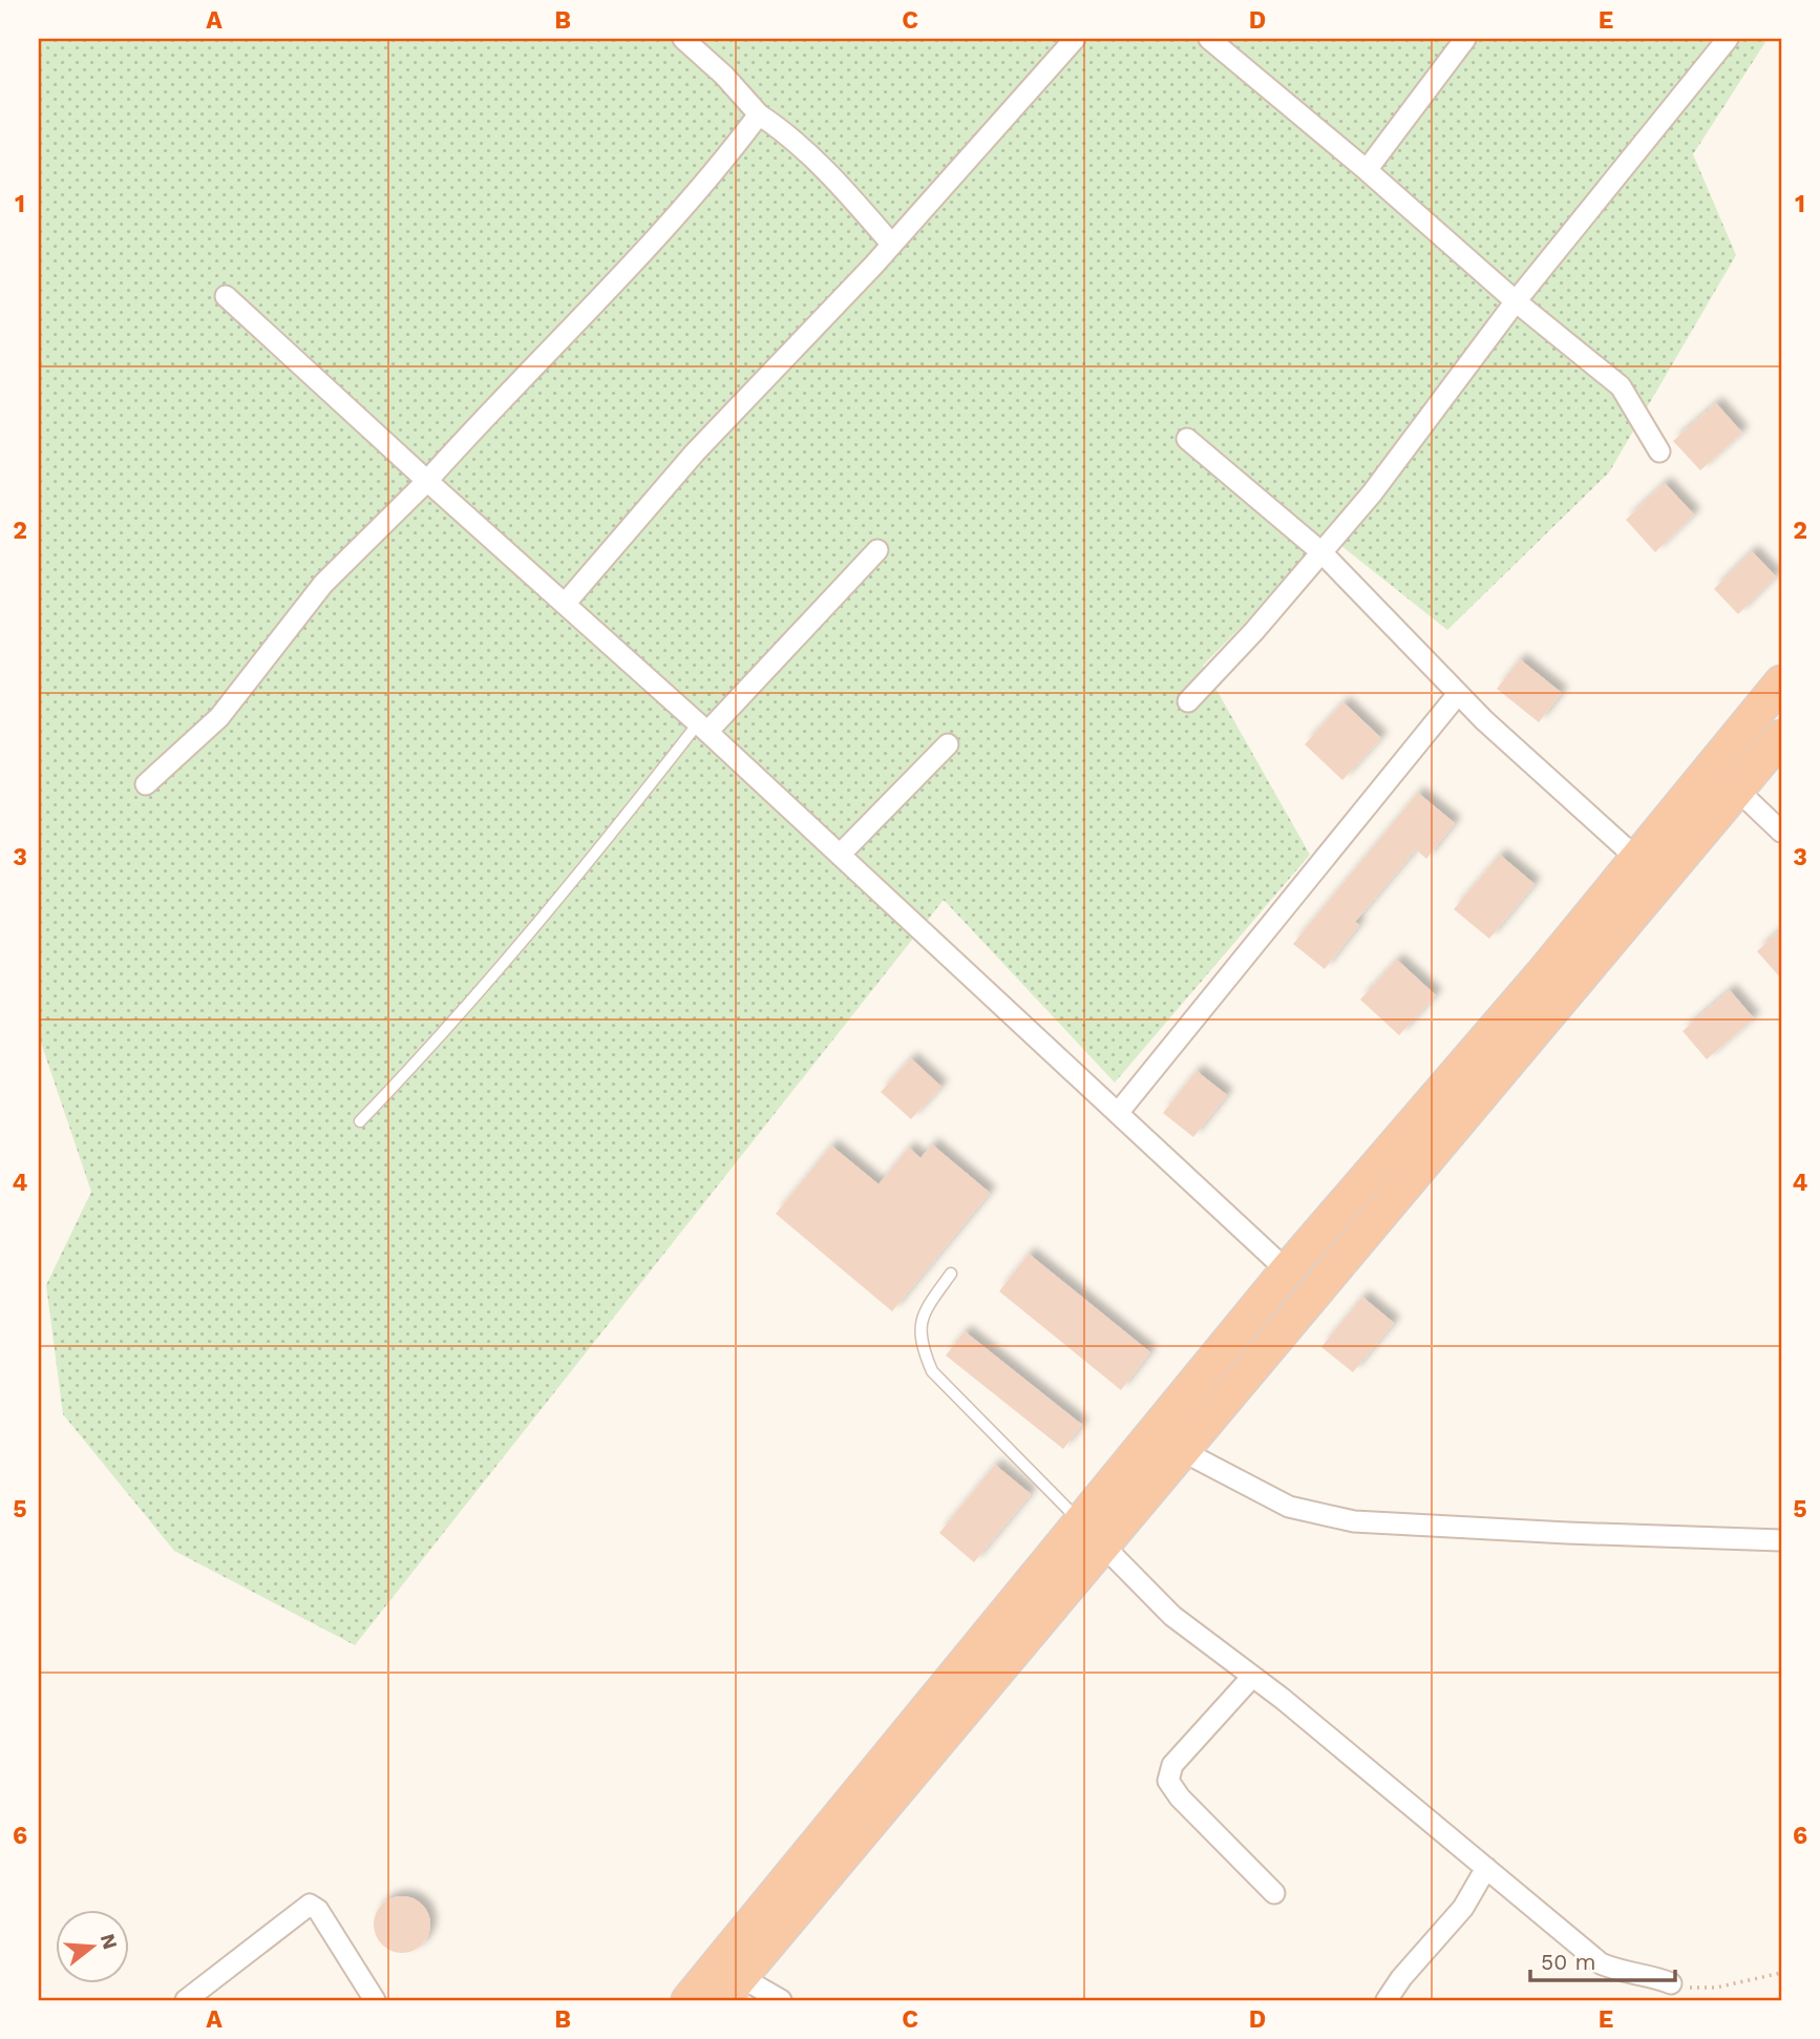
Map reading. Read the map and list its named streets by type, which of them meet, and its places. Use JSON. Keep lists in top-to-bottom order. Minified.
{"scale_bar":"50 m","north":"right","grid":{"columns":["A","B","C","D","E"],"rows":["1","2","3","4","5","6"]}}
